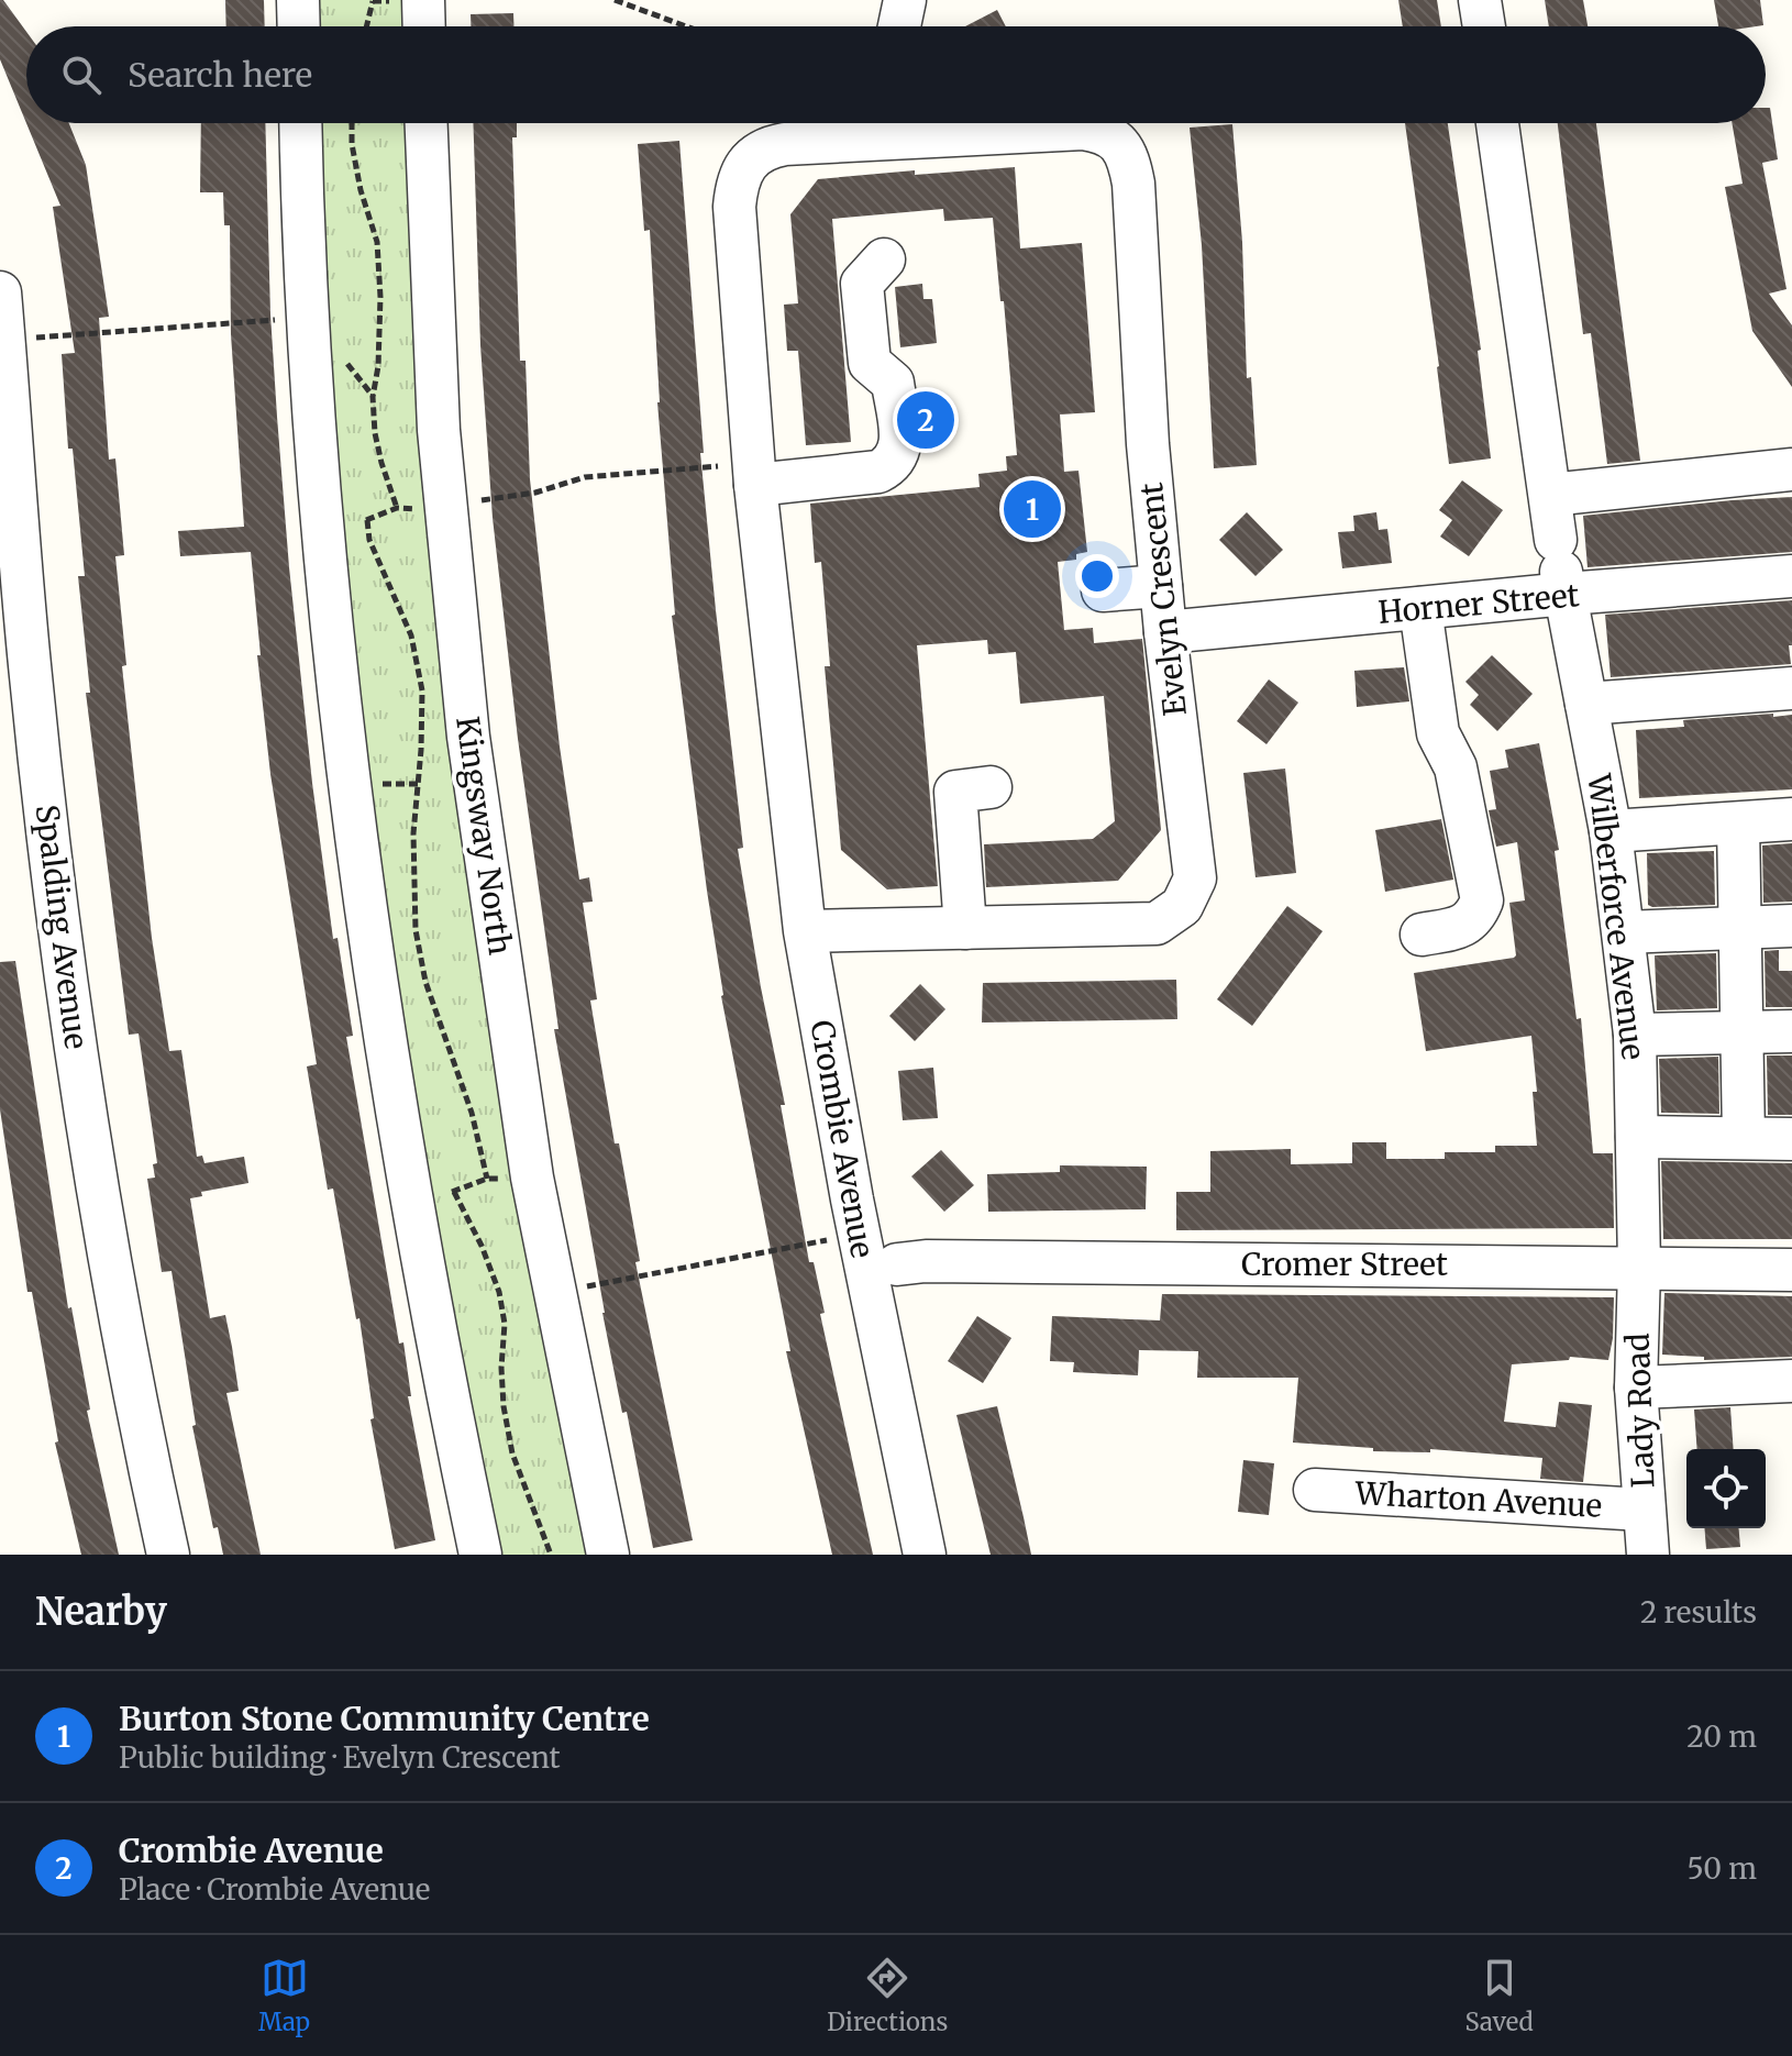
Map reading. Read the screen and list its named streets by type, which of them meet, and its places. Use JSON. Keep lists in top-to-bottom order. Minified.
{"streets":{"street":["Evelyn Crescent","Horner Street","Kingsway North","Wilberforce Avenue","Spalding Avenue","Crombie Avenue","Cromer Street","Lady Road","Wharton Avenue"]},"crossings":[["Evelyn Crescent","Horner Street"],["Evelyn Crescent","Crombie Avenue"],["Horner Street","Wilberforce Avenue"],["Wilberforce Avenue","Cromer Street"],["Wilberforce Avenue","Lady Road"],["Cromer Street","Lady Road"],["Lady Road","Wharton Avenue"]],"page":{"search":"Search here","pins":["2","1"],"heading":["Nearby","2 results"],"list":[{"mark":"1","name":"Burton Stone Community Centre","note":"Public building · Evelyn Crescent","value":"20 m"},{"mark":"2","name":"Crombie Avenue","note":"Place · Crombie Avenue","value":"50 m"}],"nav":["Map","Directions","Saved"]}}
